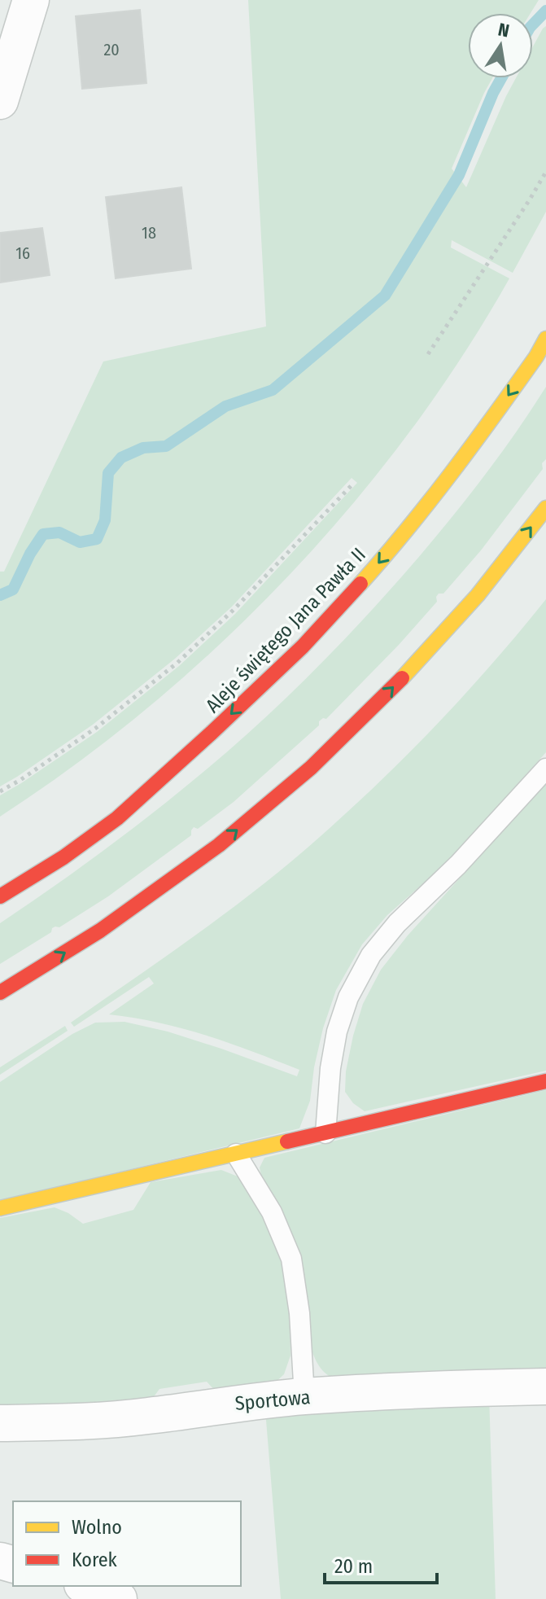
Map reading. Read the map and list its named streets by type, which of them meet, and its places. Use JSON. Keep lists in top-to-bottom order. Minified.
{"streets":{"main road":["Aleje świętego Jana Pawła II"],"street":["Sportowa"]},"house_numbers":["20","18","16"],"legend":["Wolno","Korek"],"scale_bar":"20 m","north":"top"}
